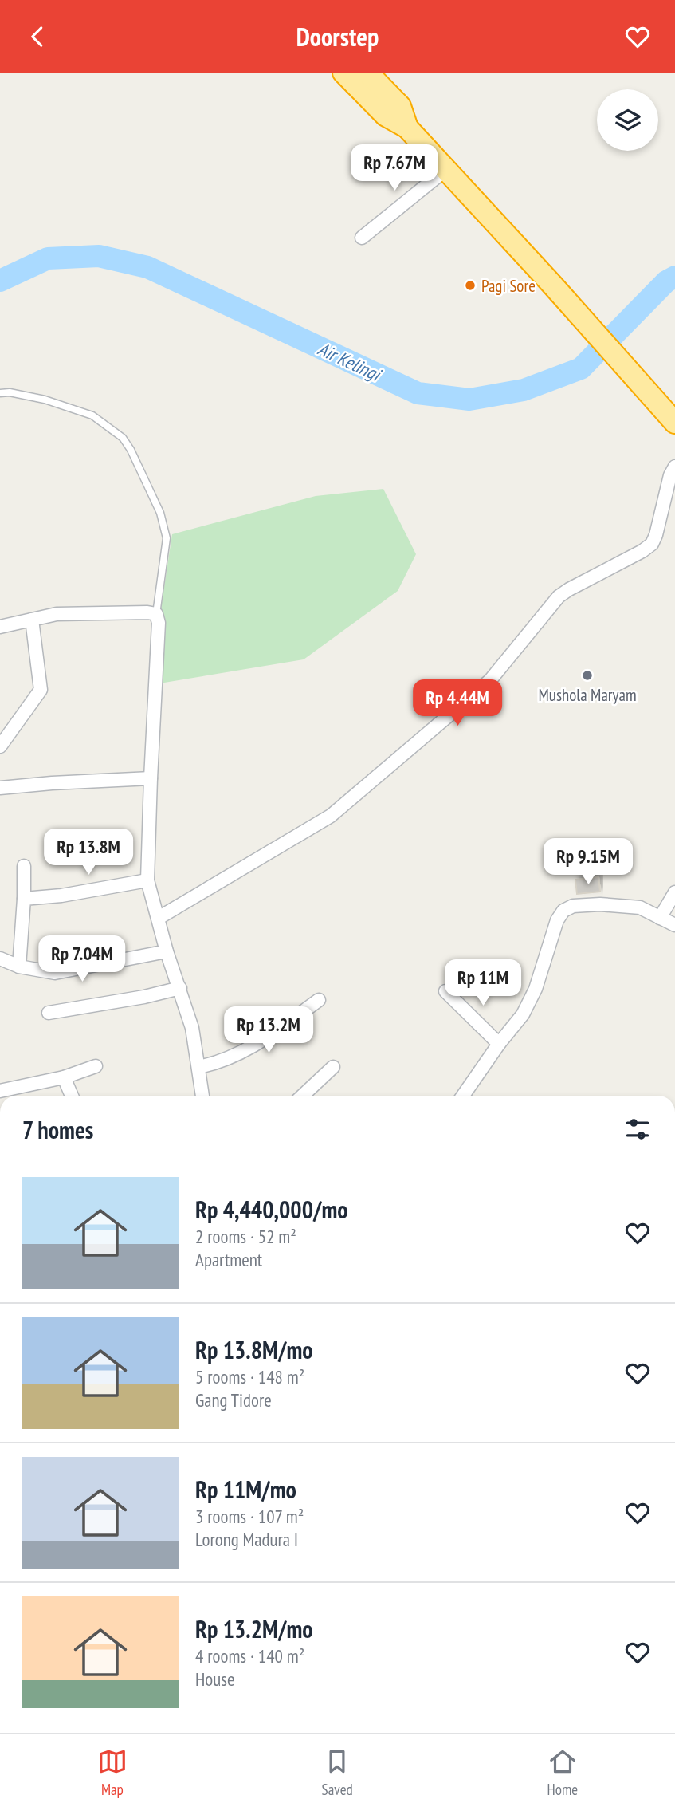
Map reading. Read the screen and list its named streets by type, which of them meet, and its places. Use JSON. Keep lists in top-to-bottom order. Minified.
{"water":["Air Kelingi"],"places":["Pagi Sore","Mushola Maryam"],"page":{"header":"Doorstep","price":["Rp 7.67M","Rp 4.44M","Rp 13.8M","Rp 9.15M","Rp 7.04M","Rp 11M","Rp 13.2M"],"heading":"7 homes","list":[{"name":"Rp 4,440,000/mo","note":"2 rooms · 52 m² · Apartment"},{"name":"Rp 13.8M/mo","note":"5 rooms · 148 m² · Gang Tidore"},{"name":"Rp 11M/mo","note":"3 rooms · 107 m² · Lorong Madura I"},{"name":"Rp 13.2M/mo","note":"4 rooms · 140 m² · House"}],"tabs":["Map","Saved","Home"]}}
